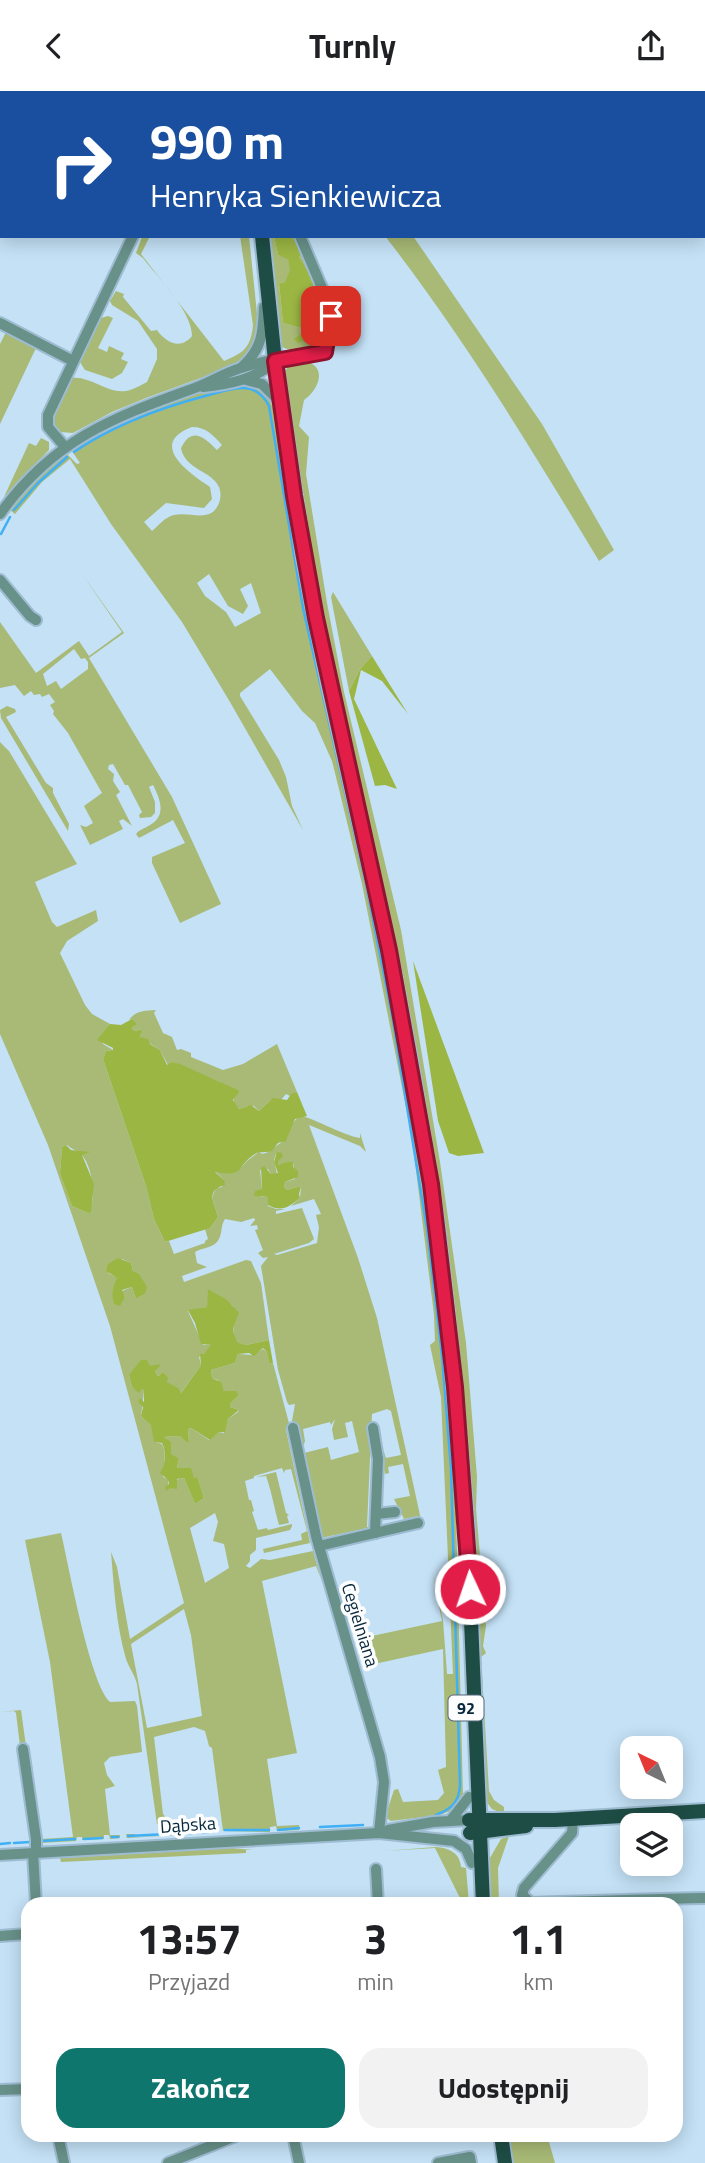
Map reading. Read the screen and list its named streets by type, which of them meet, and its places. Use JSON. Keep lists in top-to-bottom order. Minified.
{"streets":{"main road":["92","Dąbska"],"street":["Cegielniana"]},"crossings":[["Cegielniana","Dąbska"],["92","Dąbska"]],"north":"top left","page":{"header":"Turnly","turn":["990 m","Henryka Sienkiewicza"],"eta":["13:57","Przyjazd","3","min","1.1","km"],"buttons":["Zakończ","Udostępnij"]}}
